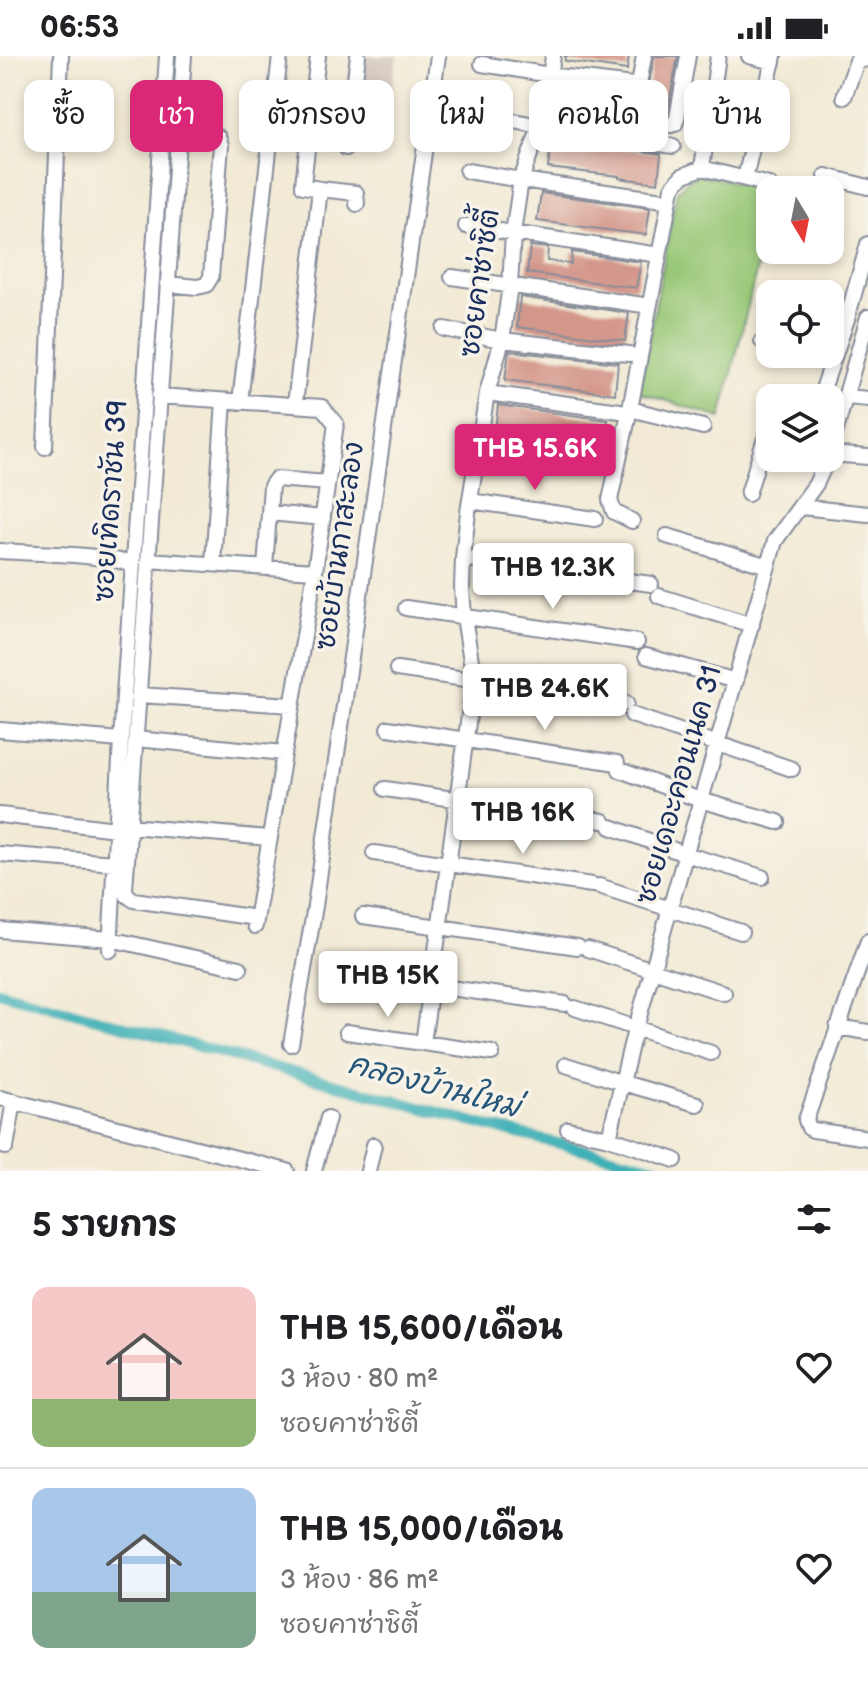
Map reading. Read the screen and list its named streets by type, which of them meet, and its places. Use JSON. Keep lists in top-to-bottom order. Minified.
{"streets":{"street":["ซอยคาซ่าซิตี้","ซอยเทิดราชัน 39","ซอยบ้านกาสะลอง","ซอยเดอะคอนเนค 31"]},"water":["คลองบ้านใหม่"],"north":"bottom","page":{"status":"06:53","chip":["ซื้อ","เช่า","ตัวกรอง","ใหม่","คอนโด","บ้าน"],"price":["THB 15.6K","THB 12.3K","THB 24.6K","THB 16K","THB 15K"],"heading":"5 รายการ","list":[{"name":"THB 15,600/เดือน","note":"3 ห้อง · 80 m² · ซอยคาซ่าซิตี้"},{"name":"THB 15,000/เดือน","note":"3 ห้อง · 86 m² · ซอยคาซ่าซิตี้"}]}}
